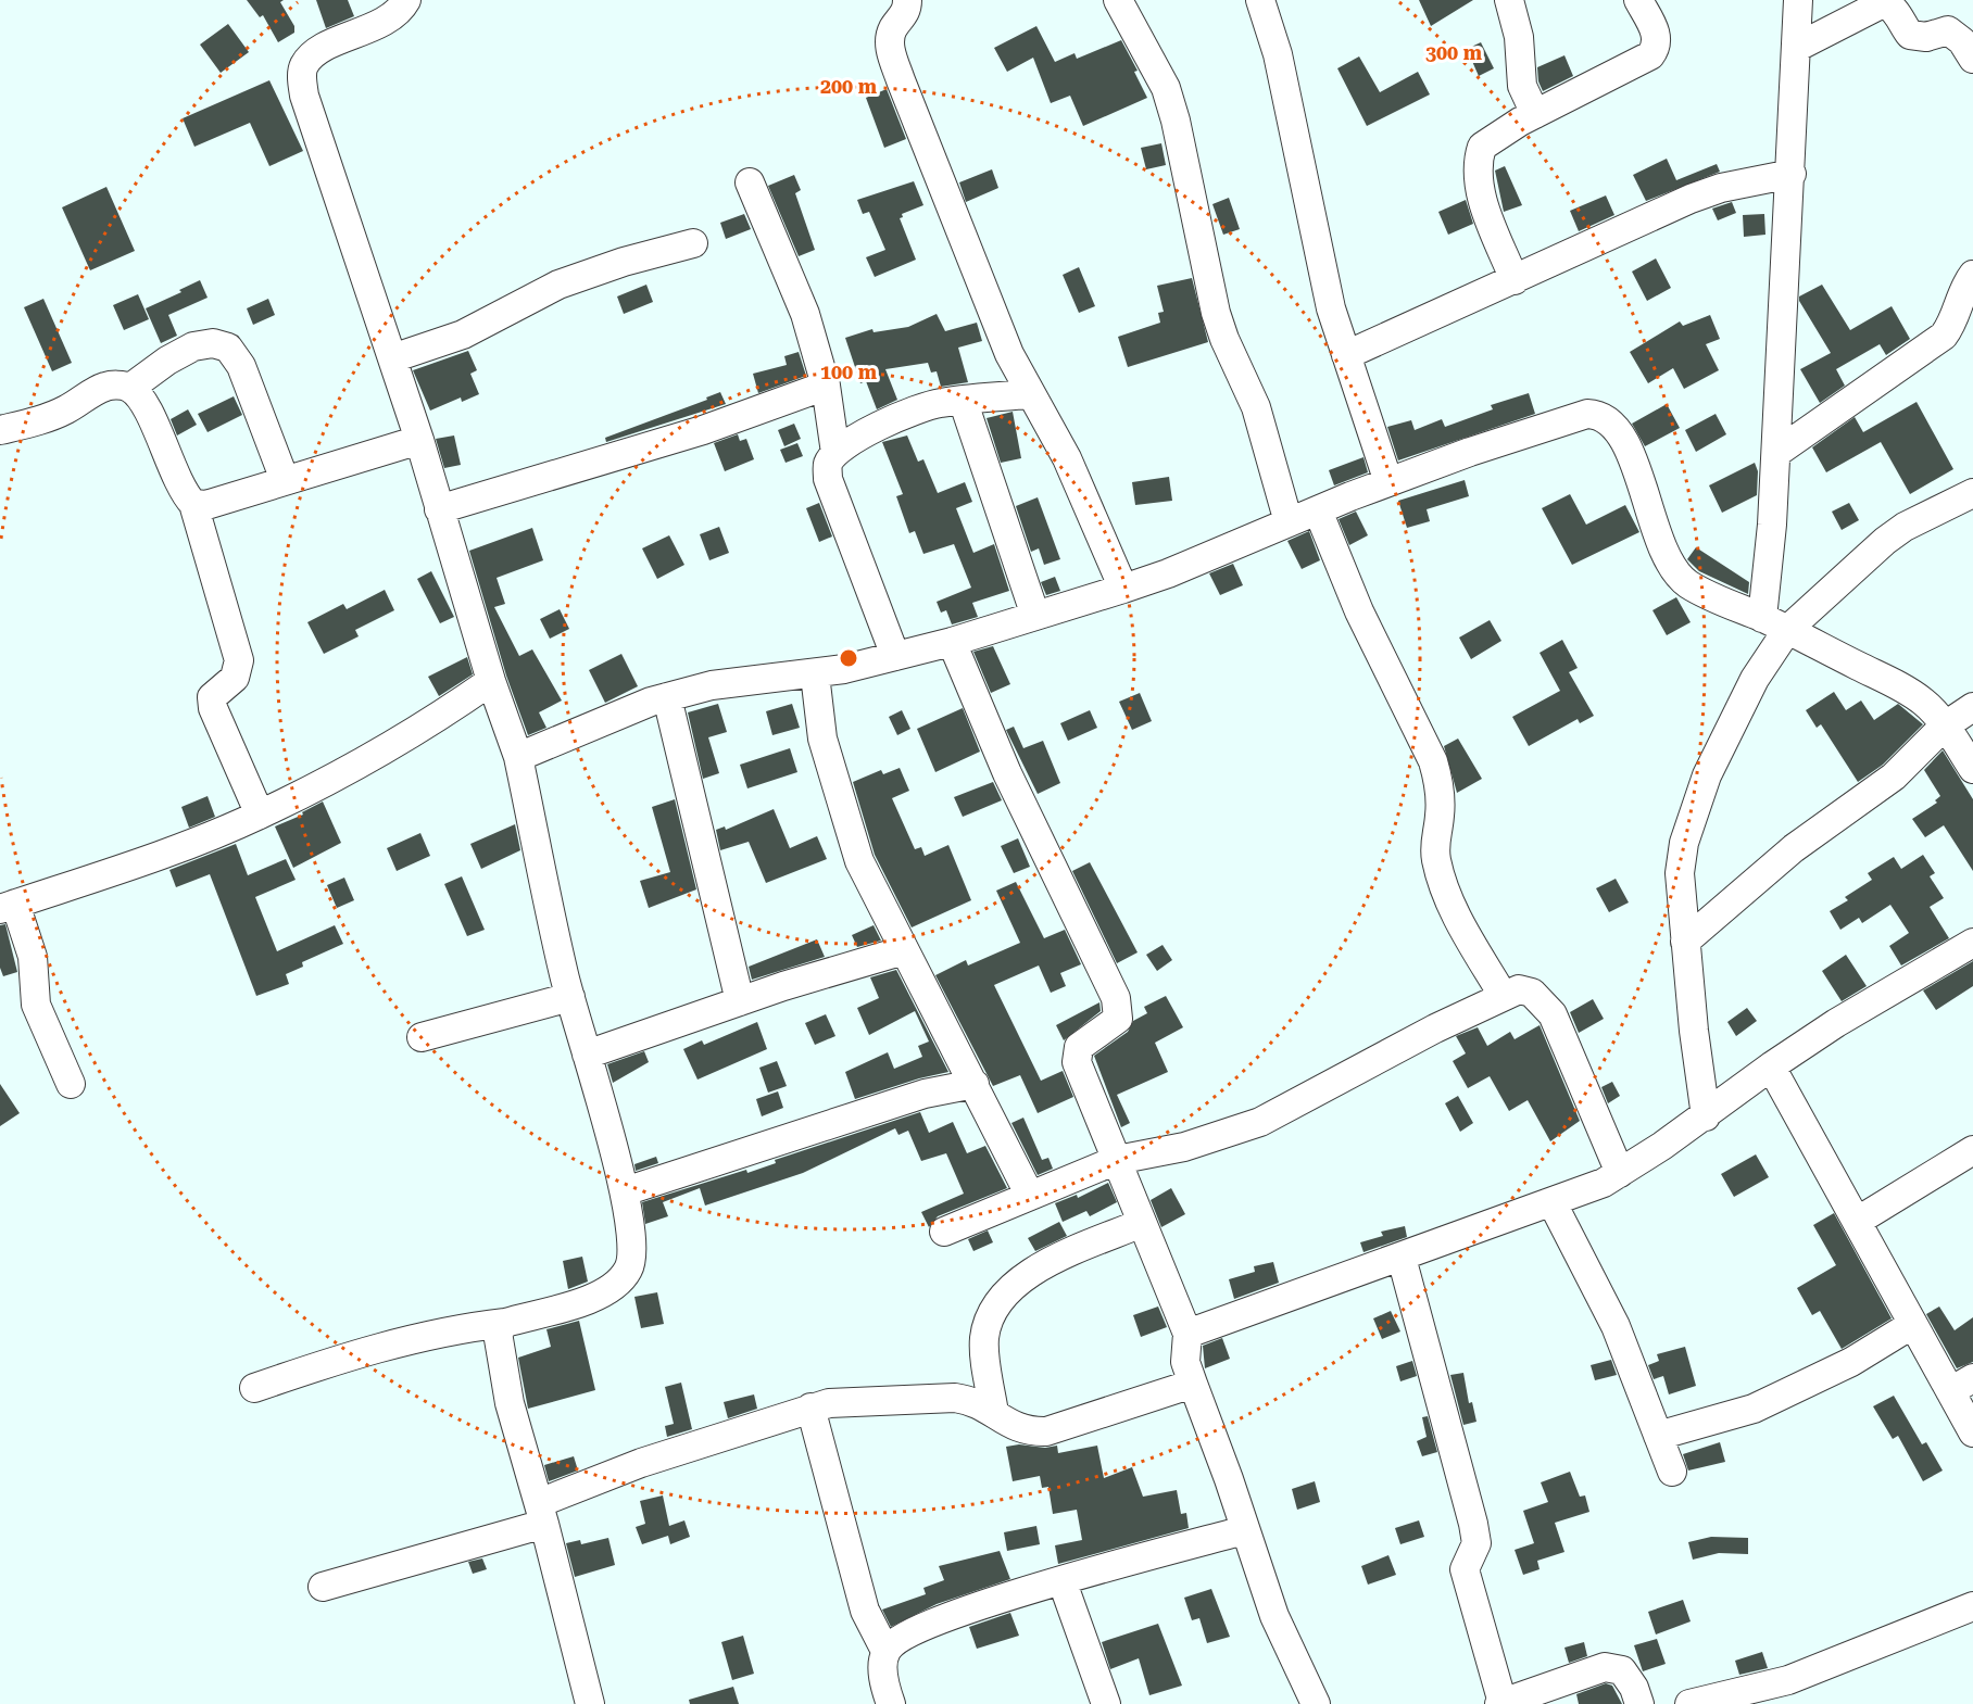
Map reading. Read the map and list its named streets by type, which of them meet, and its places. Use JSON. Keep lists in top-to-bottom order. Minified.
{"rings":["300 m","200 m","100 m"]}
